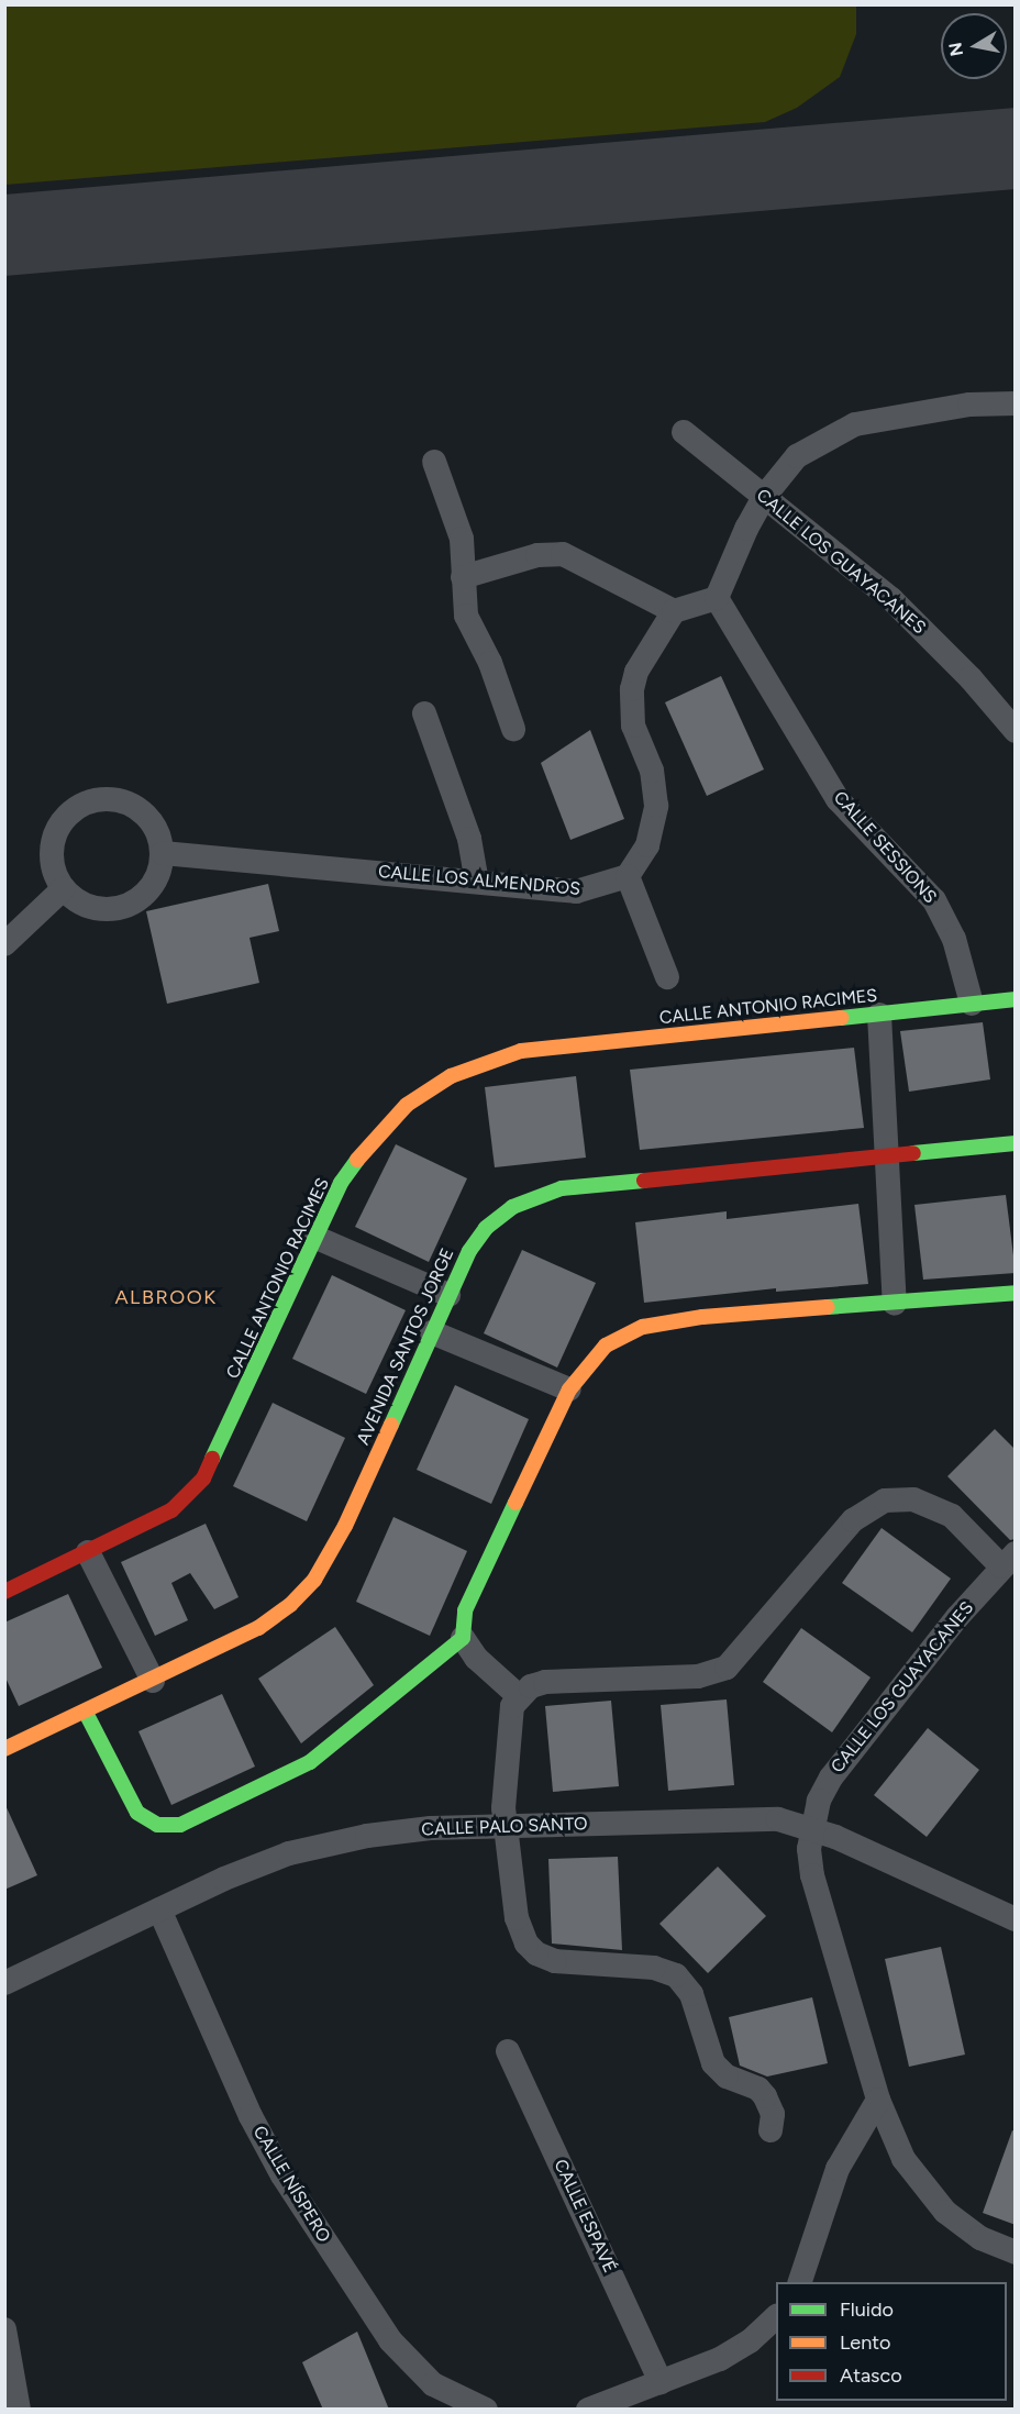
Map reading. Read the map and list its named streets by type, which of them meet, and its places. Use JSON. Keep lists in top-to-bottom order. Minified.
{"streets":{"street":["CALLE LOS GUAYACANES","CALLE SESSIONS","CALLE LOS ALMENDROS","CALLE ANTONIO RACIMES","AVENIDA SANTOS JORGE","CALLE PALO SANTO","CALLE NÍSPERO","CALLE ESPAVÉ"]},"crossings":[["CALLE LOS GUAYACANES","CALLE PALO SANTO"],["CALLE SESSIONS","CALLE ANTONIO RACIMES"],["CALLE PALO SANTO","CALLE NÍSPERO"]],"districts":["ALBROOK"],"legend":["Fluido","Lento","Atasco"],"north":"left"}
